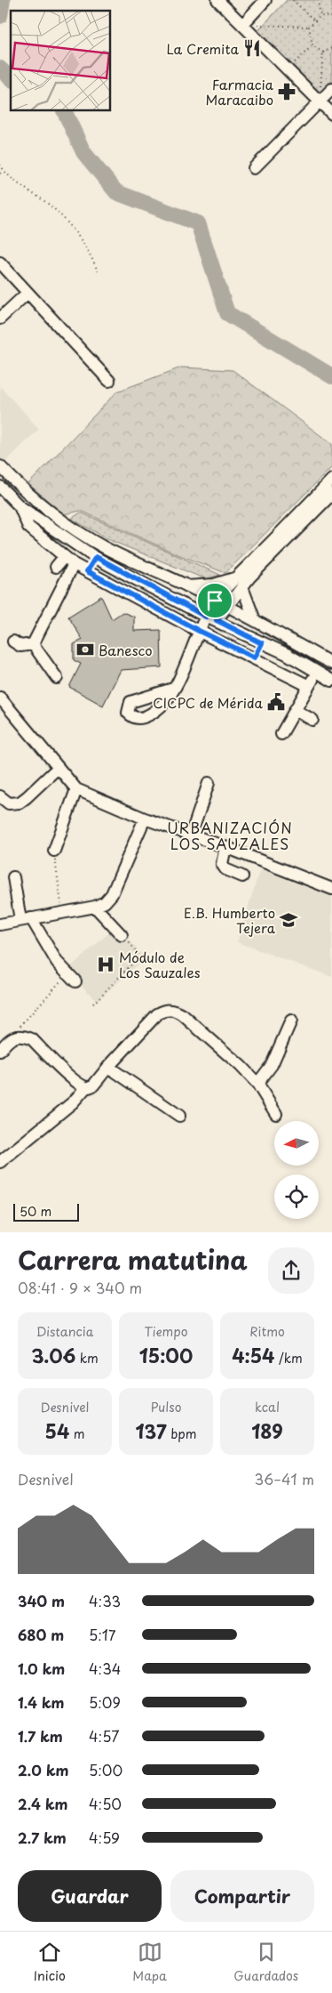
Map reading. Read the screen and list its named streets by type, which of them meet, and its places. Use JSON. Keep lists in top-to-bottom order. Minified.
{"districts":["URBANIZACIÓN LOS SAUZALES"],"places":{"restaurant":["La Cremita"],"pharmacy":["Farmacia Maracaibo"],"bank":["Banesco"],"public building":["CICPC de Mérida"],"school or university":["E.B. Humberto Tejera"],"hospital":["Módulo de Los Sauzales"]},"scale_bar":"50 m","north":"left","page":{"scale":"50 m","heading":["Carrera matutina","08:41 · 9 × 340 m"],"stats":[["Distancia","3.06 km"],["Tiempo","15:00"],["Ritmo","4:54 /km"],["Desnivel","54 m"],["Pulso","137 bpm"],["kcal","189"]],"chart":["Desnivel","36–41 m"],"list":[{"name":"340 m","note":"4:33"},{"name":"680 m","note":"5:17"},{"name":"1.0 km","note":"4:34"},{"name":"1.4 km","note":"5:09"},{"name":"1.7 km","note":"4:57"},{"name":"2.0 km","note":"5:00"},{"name":"2.4 km","note":"4:50"},{"name":"2.7 km","note":"4:59"}],"buttons":["Guardar","Compartir"],"tabs":["Inicio","Mapa","Guardados"]}}
